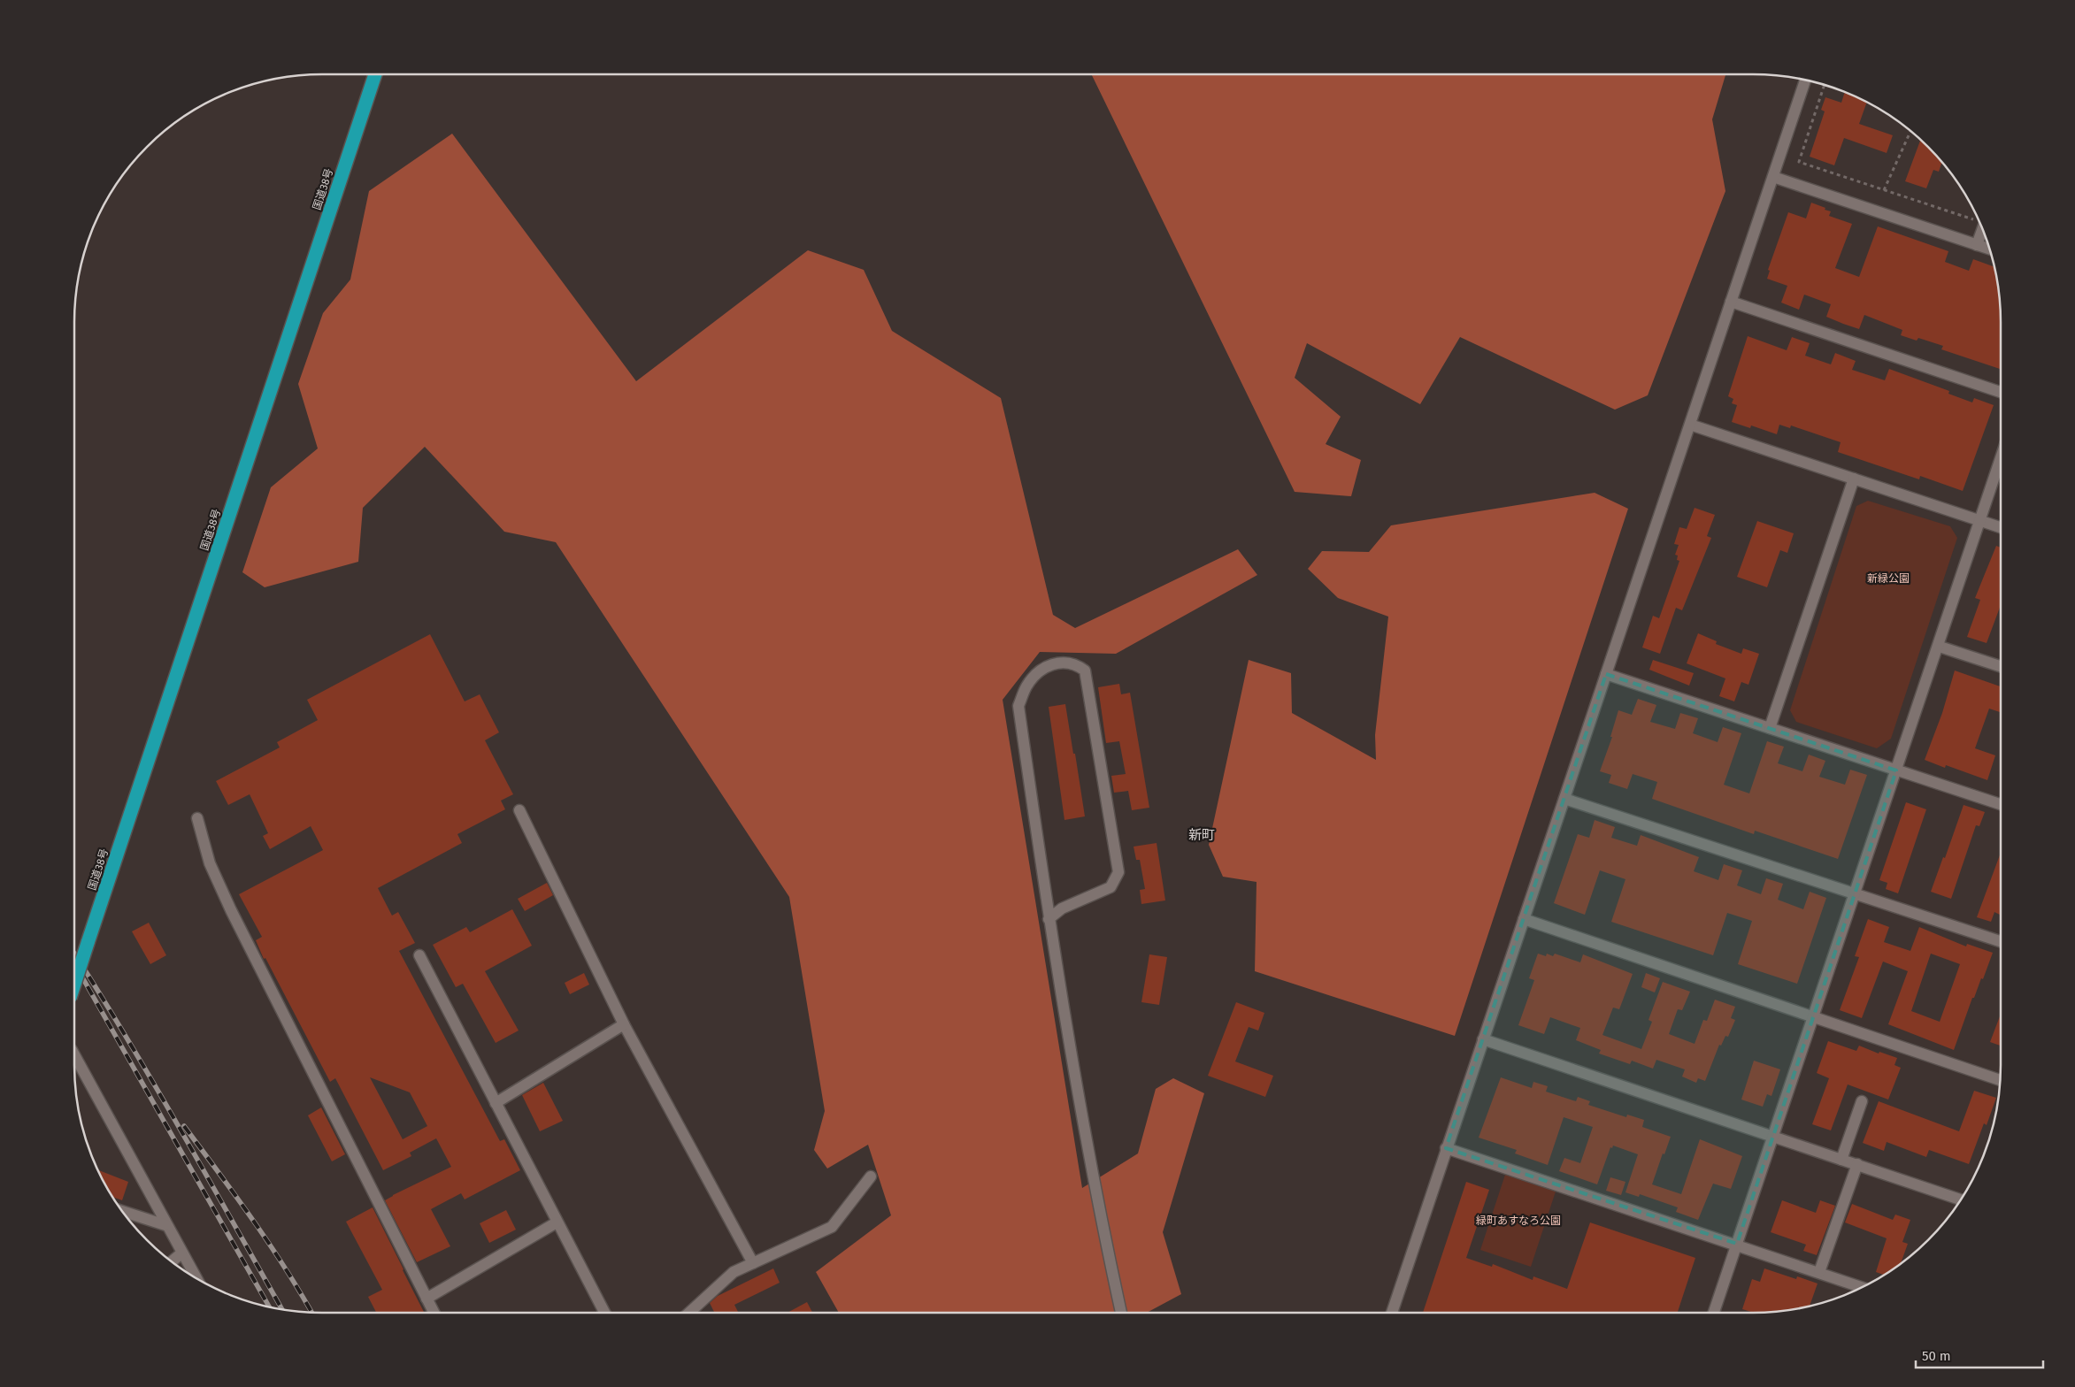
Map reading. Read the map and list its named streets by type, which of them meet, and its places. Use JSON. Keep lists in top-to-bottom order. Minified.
{"streets":{"highway":["国道38号"]},"districts":["新町"],"parks":["新緑公園","緑町あすなろ公園"],"scale_bar":"50 m"}
